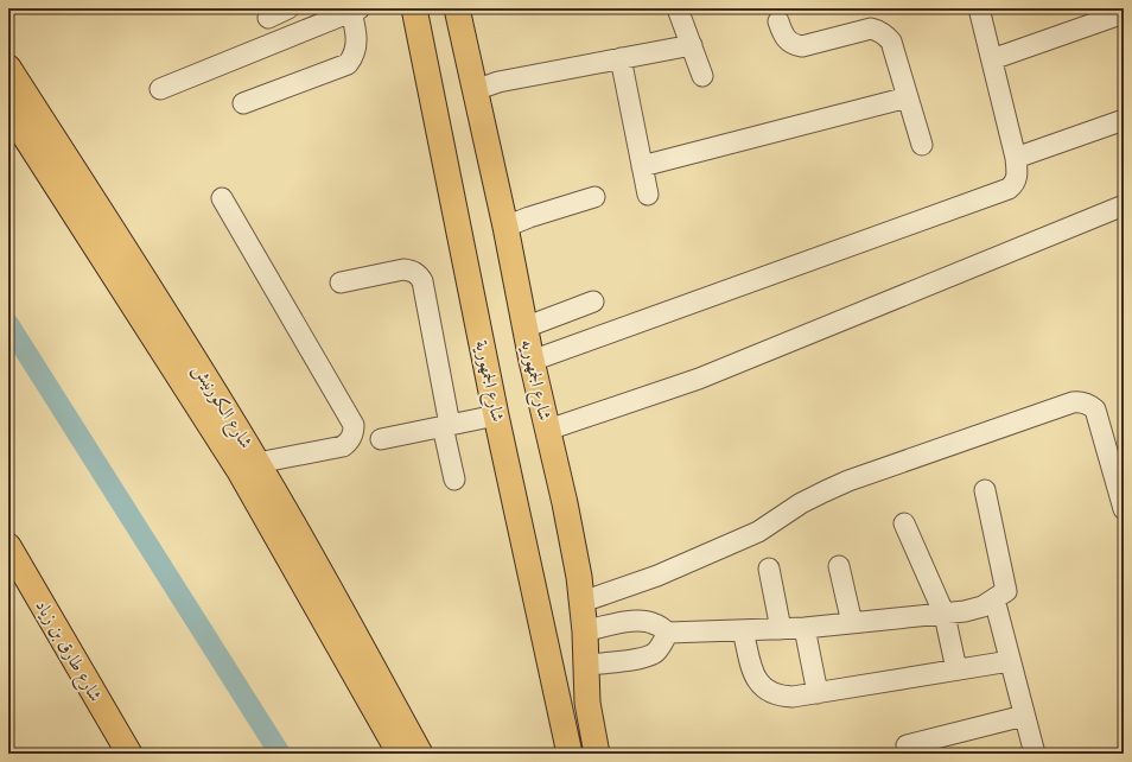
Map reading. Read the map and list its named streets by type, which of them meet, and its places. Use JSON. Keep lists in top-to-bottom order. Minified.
{"streets":{"main road":["شارع الجمهوريه","شارع الجمهورية","شارع الكورنيش","شارع طارق بن زياد"]}}
